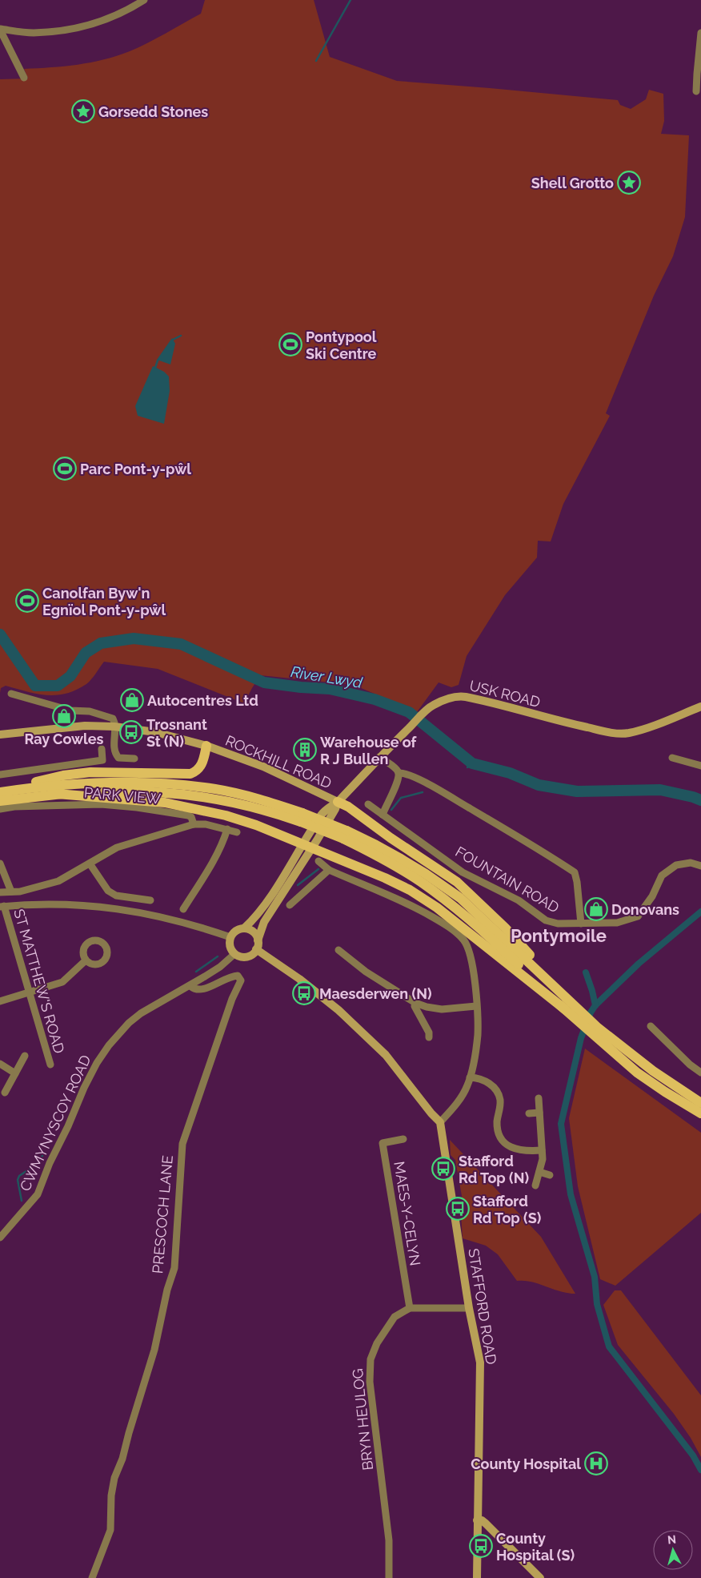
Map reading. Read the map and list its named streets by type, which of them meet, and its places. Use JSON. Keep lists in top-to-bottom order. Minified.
{"streets":{"street":["USK ROAD","ROCKHILL ROAD","PARK VIEW","FOUNTAIN ROAD","ST MATTHEW'S ROAD","CWMYNYSCOY ROAD","MAES-Y-CELYN","PRESCOCH LANE","STAFFORD ROAD","BRYN HEULOG"]},"crossings":[["USK ROAD","ROCKHILL ROAD"],["CWMYNYSCOY ROAD","PRESCOCH LANE"],["MAES-Y-CELYN","BRYN HEULOG"]],"districts":["Pontymoile"],"water":["River Lwyd"],"places":{"place":["Gorsedd Stones","Shell Grotto"],"sports":["Pontypool Ski Centre","Parc Pont-y-pŵl","Canolfan Byw'n Egnïol Pont-y-pŵl"],"shop":["Autocentres Ltd","Ray Cowles","Donovans"],"bus stop":["Trosnant St (N)","Maesderwen (N)","Stafford Rd Top (N)","Stafford Rd Top (S)","County Hospital (S)"],"building":["Warehouse of R J Bullen"],"hospital":["County Hospital"]},"north":"top"}
